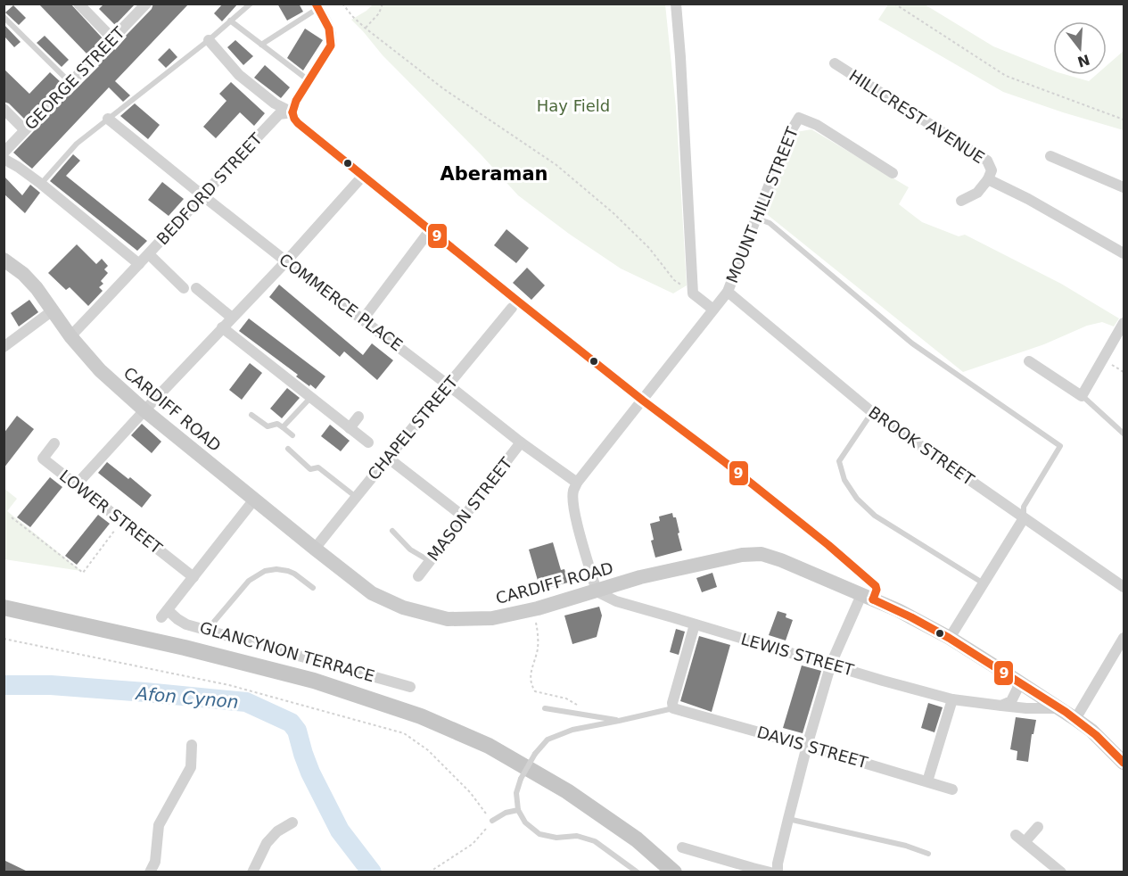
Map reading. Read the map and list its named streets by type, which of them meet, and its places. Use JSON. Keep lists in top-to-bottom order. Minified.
{"streets":{"main road":["CARDIFF ROAD"],"street":["GEORGE STREET","HILLCREST AVENUE","BEDFORD STREET","MOUNT HILL STREET","COMMERCE PLACE","CHAPEL STREET","BROOK STREET","MASON STREET","LOWER STREET","GLANCYNON TERRACE","LEWIS STREET","DAVIS STREET"]},"crossings":[["BEDFORD STREET","COMMERCE PLACE"],["BEDFORD STREET","CARDIFF ROAD"],["MOUNT HILL STREET","COMMERCE PLACE"],["MOUNT HILL STREET","BROOK STREET"],["COMMERCE PLACE","CHAPEL STREET"],["COMMERCE PLACE","MASON STREET"],["CARDIFF ROAD","CHAPEL STREET"],["CARDIFF ROAD","LEWIS STREET"],["LOWER STREET","GLANCYNON TERRACE"]],"districts":["Aberaman"],"water":["Afon Cynon"],"parks":["Hay Field"],"lines":["transit line 9"],"north":"bottom"}
